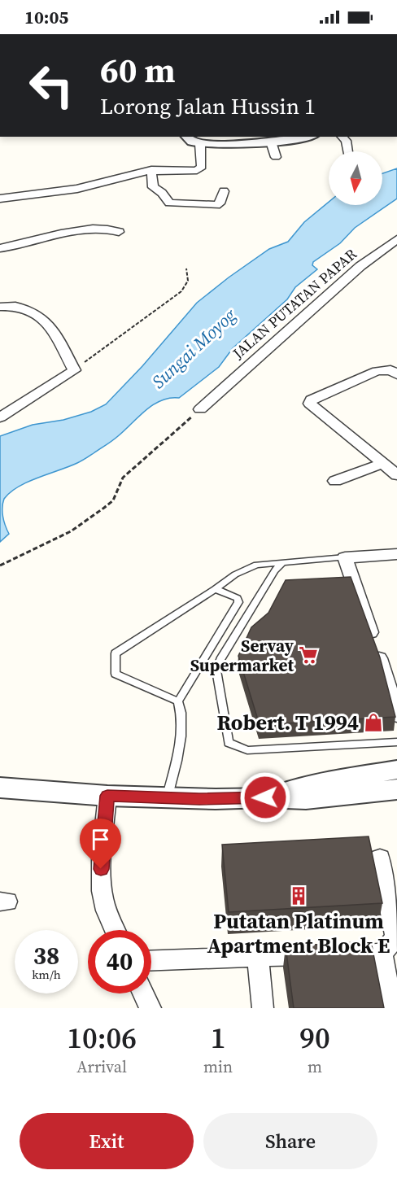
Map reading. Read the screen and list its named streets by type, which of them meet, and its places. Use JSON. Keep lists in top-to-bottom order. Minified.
{"streets":{"street":["JALAN PUTATAN PAPAR"]},"water":["Sungai Moyog"],"places":{"supermarket":["Servay Supermarket"],"shop":["Robert. T 1994"],"building":["Putatan Platinum Apartment Block E"]},"north":"bottom","page":{"status":"10:05","turn":["60 m","Lorong Jalan Hussin 1"],"speed":"38 km/h","limit":"40","eta":["10:06","Arrival","1","min","90","m"],"buttons":["Exit","Share"]}}
